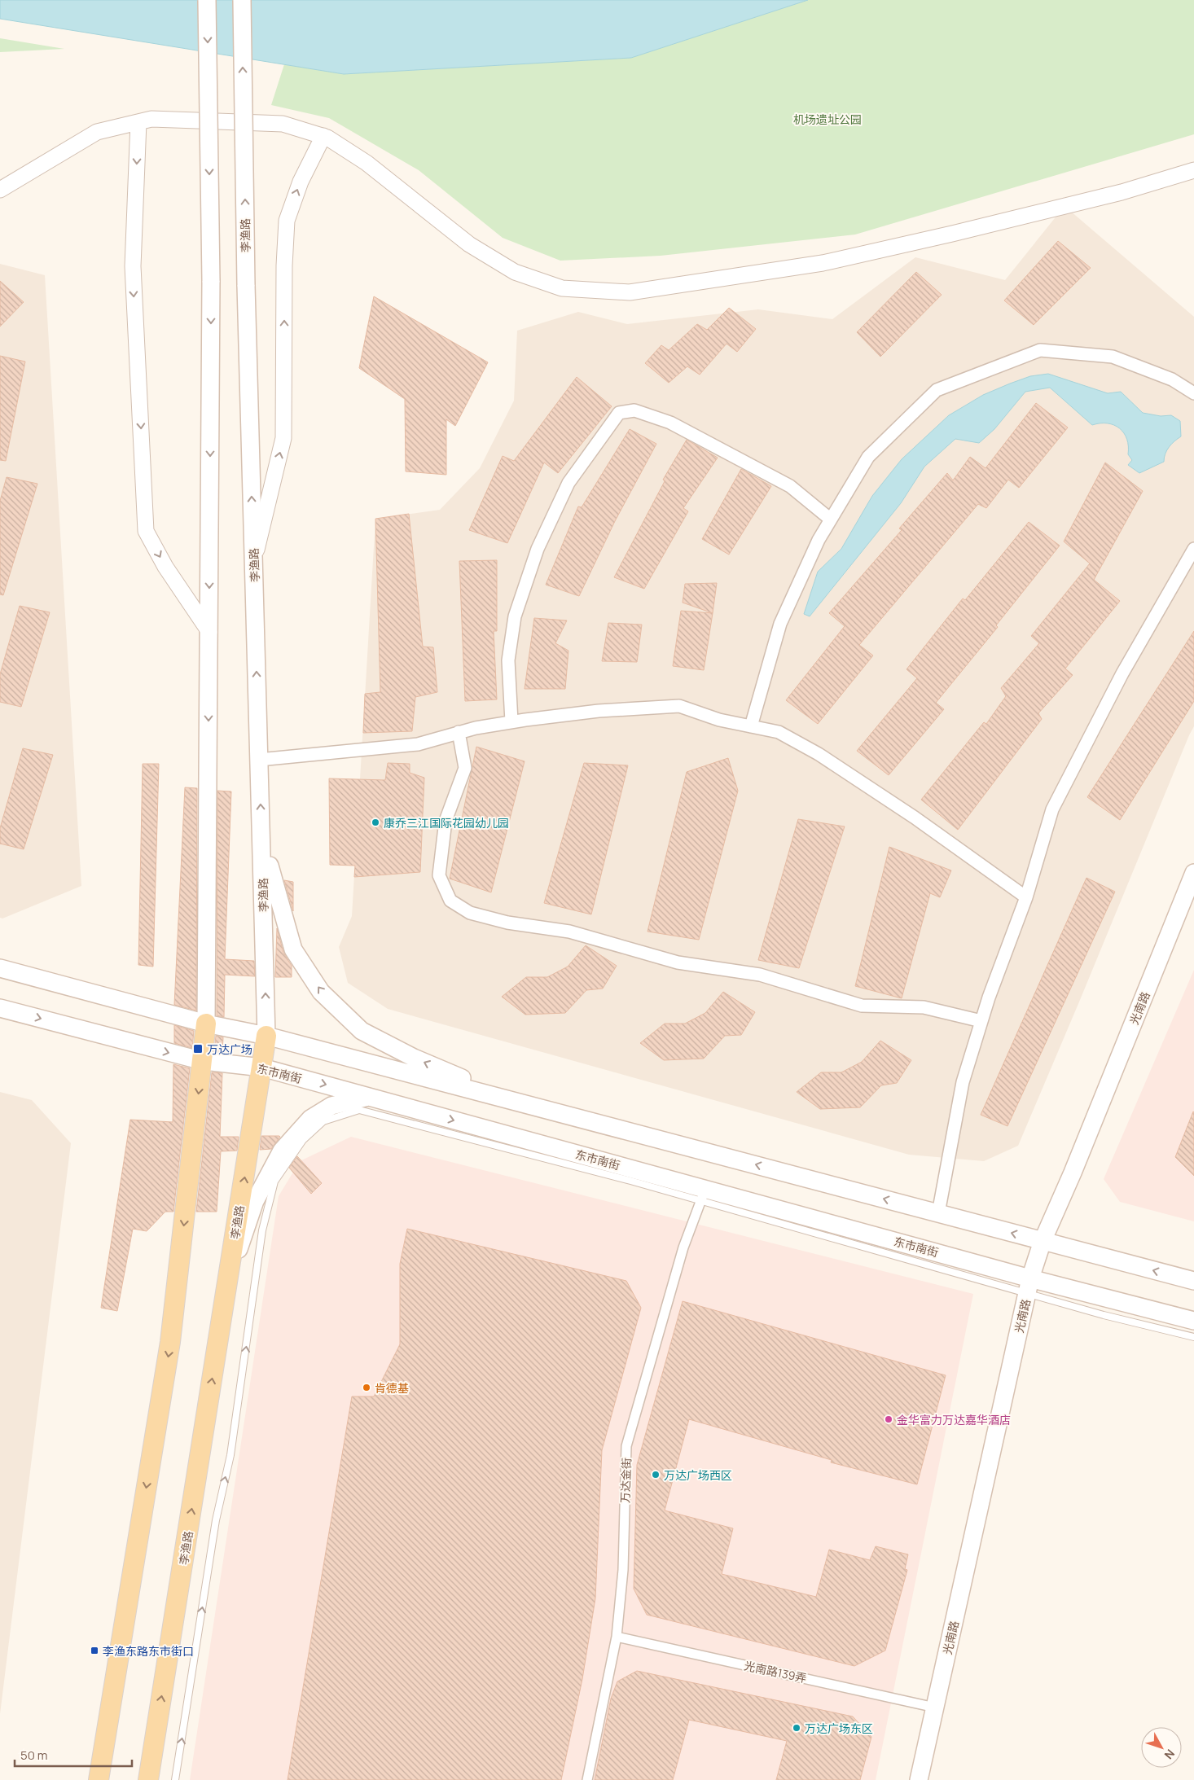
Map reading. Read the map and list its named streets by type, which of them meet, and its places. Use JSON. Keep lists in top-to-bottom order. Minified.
{"streets":{"main road":["李渔路","光南路","东市南街"],"street":["万达金街","光南路139弄"]},"crossings":[["李渔路","东市南街"],["光南路","东市南街"],["光南路","光南路139弄"],["东市南街","万达金街"],["万达金街","光南路139弄"]],"parks":["机场遗址公园"],"places":{"other":["康乔三江国际花园幼儿园","肯德基","金华富力万达嘉华酒店","万达广场西区","万达广场东区"],"transit":["万达广场","李渔东路东市街口"]},"scale_bar":"50 m","north":"bottom right"}
